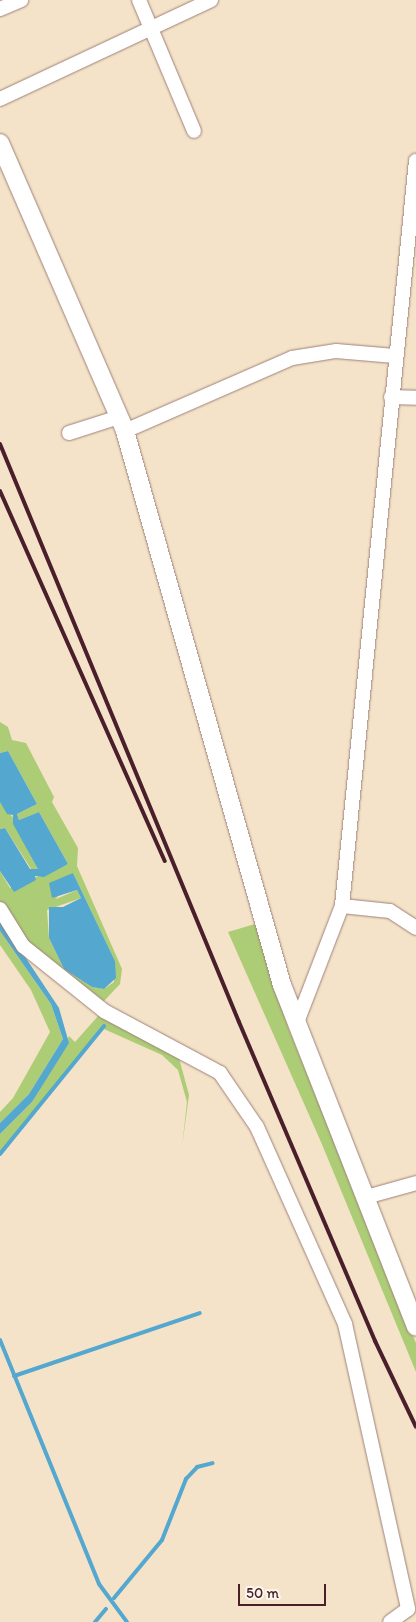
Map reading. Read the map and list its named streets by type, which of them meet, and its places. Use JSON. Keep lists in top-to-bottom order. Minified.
{"scale_bar":"50 m"}
